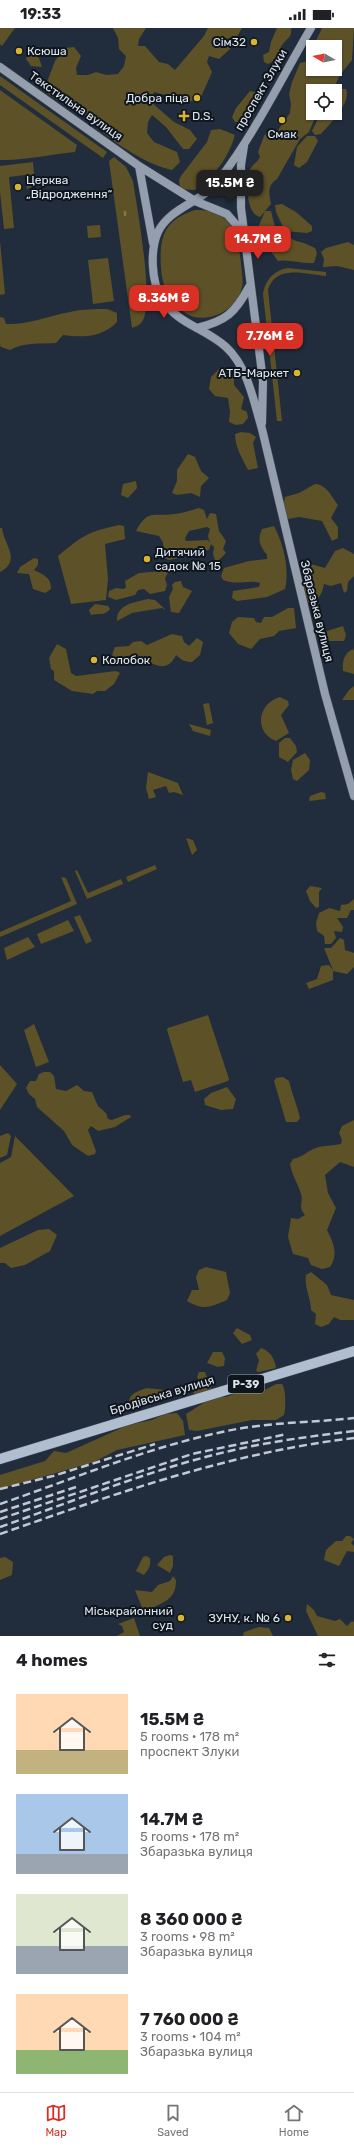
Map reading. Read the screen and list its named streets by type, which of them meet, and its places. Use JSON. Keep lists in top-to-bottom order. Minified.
{"streets":{"main road":["проспект Злуки","Текстильна вулиця","Збаразька вулиця","Р-39","Бродівська вулиця"]},"crossings":[["проспект Злуки","Текстильна вулиця"],["проспект Злуки","Збаразька вулиця"],["Текстильна вулиця","Збаразька вулиця"]],"places":{"other":["Сім32","Ксюша","Добра піца","Смак","Церква „Відродження“","АТБ-Маркет","Дитячий садок № 15","Колобок","Міськрайонний суд","ЗУНУ, к. № 6"],"health":["D.S."]},"north":"left","page":{"status":"19:33","price":["15.5M ₴","14.7M ₴","8.36M ₴","7.76M ₴"],"heading":"4 homes","list":[{"name":"15.5M ₴","note":"5 rooms · 178 m² · проспект Злуки"},{"name":"14.7M ₴","note":"5 rooms · 178 m² · Збаразька вулиця"},{"name":"8 360 000 ₴","note":"3 rooms · 98 m² · Збаразька вулиця"},{"name":"7 760 000 ₴","note":"3 rooms · 104 m² · Збаразька вулиця"}],"tabs":["Map","Saved","Home"]}}
